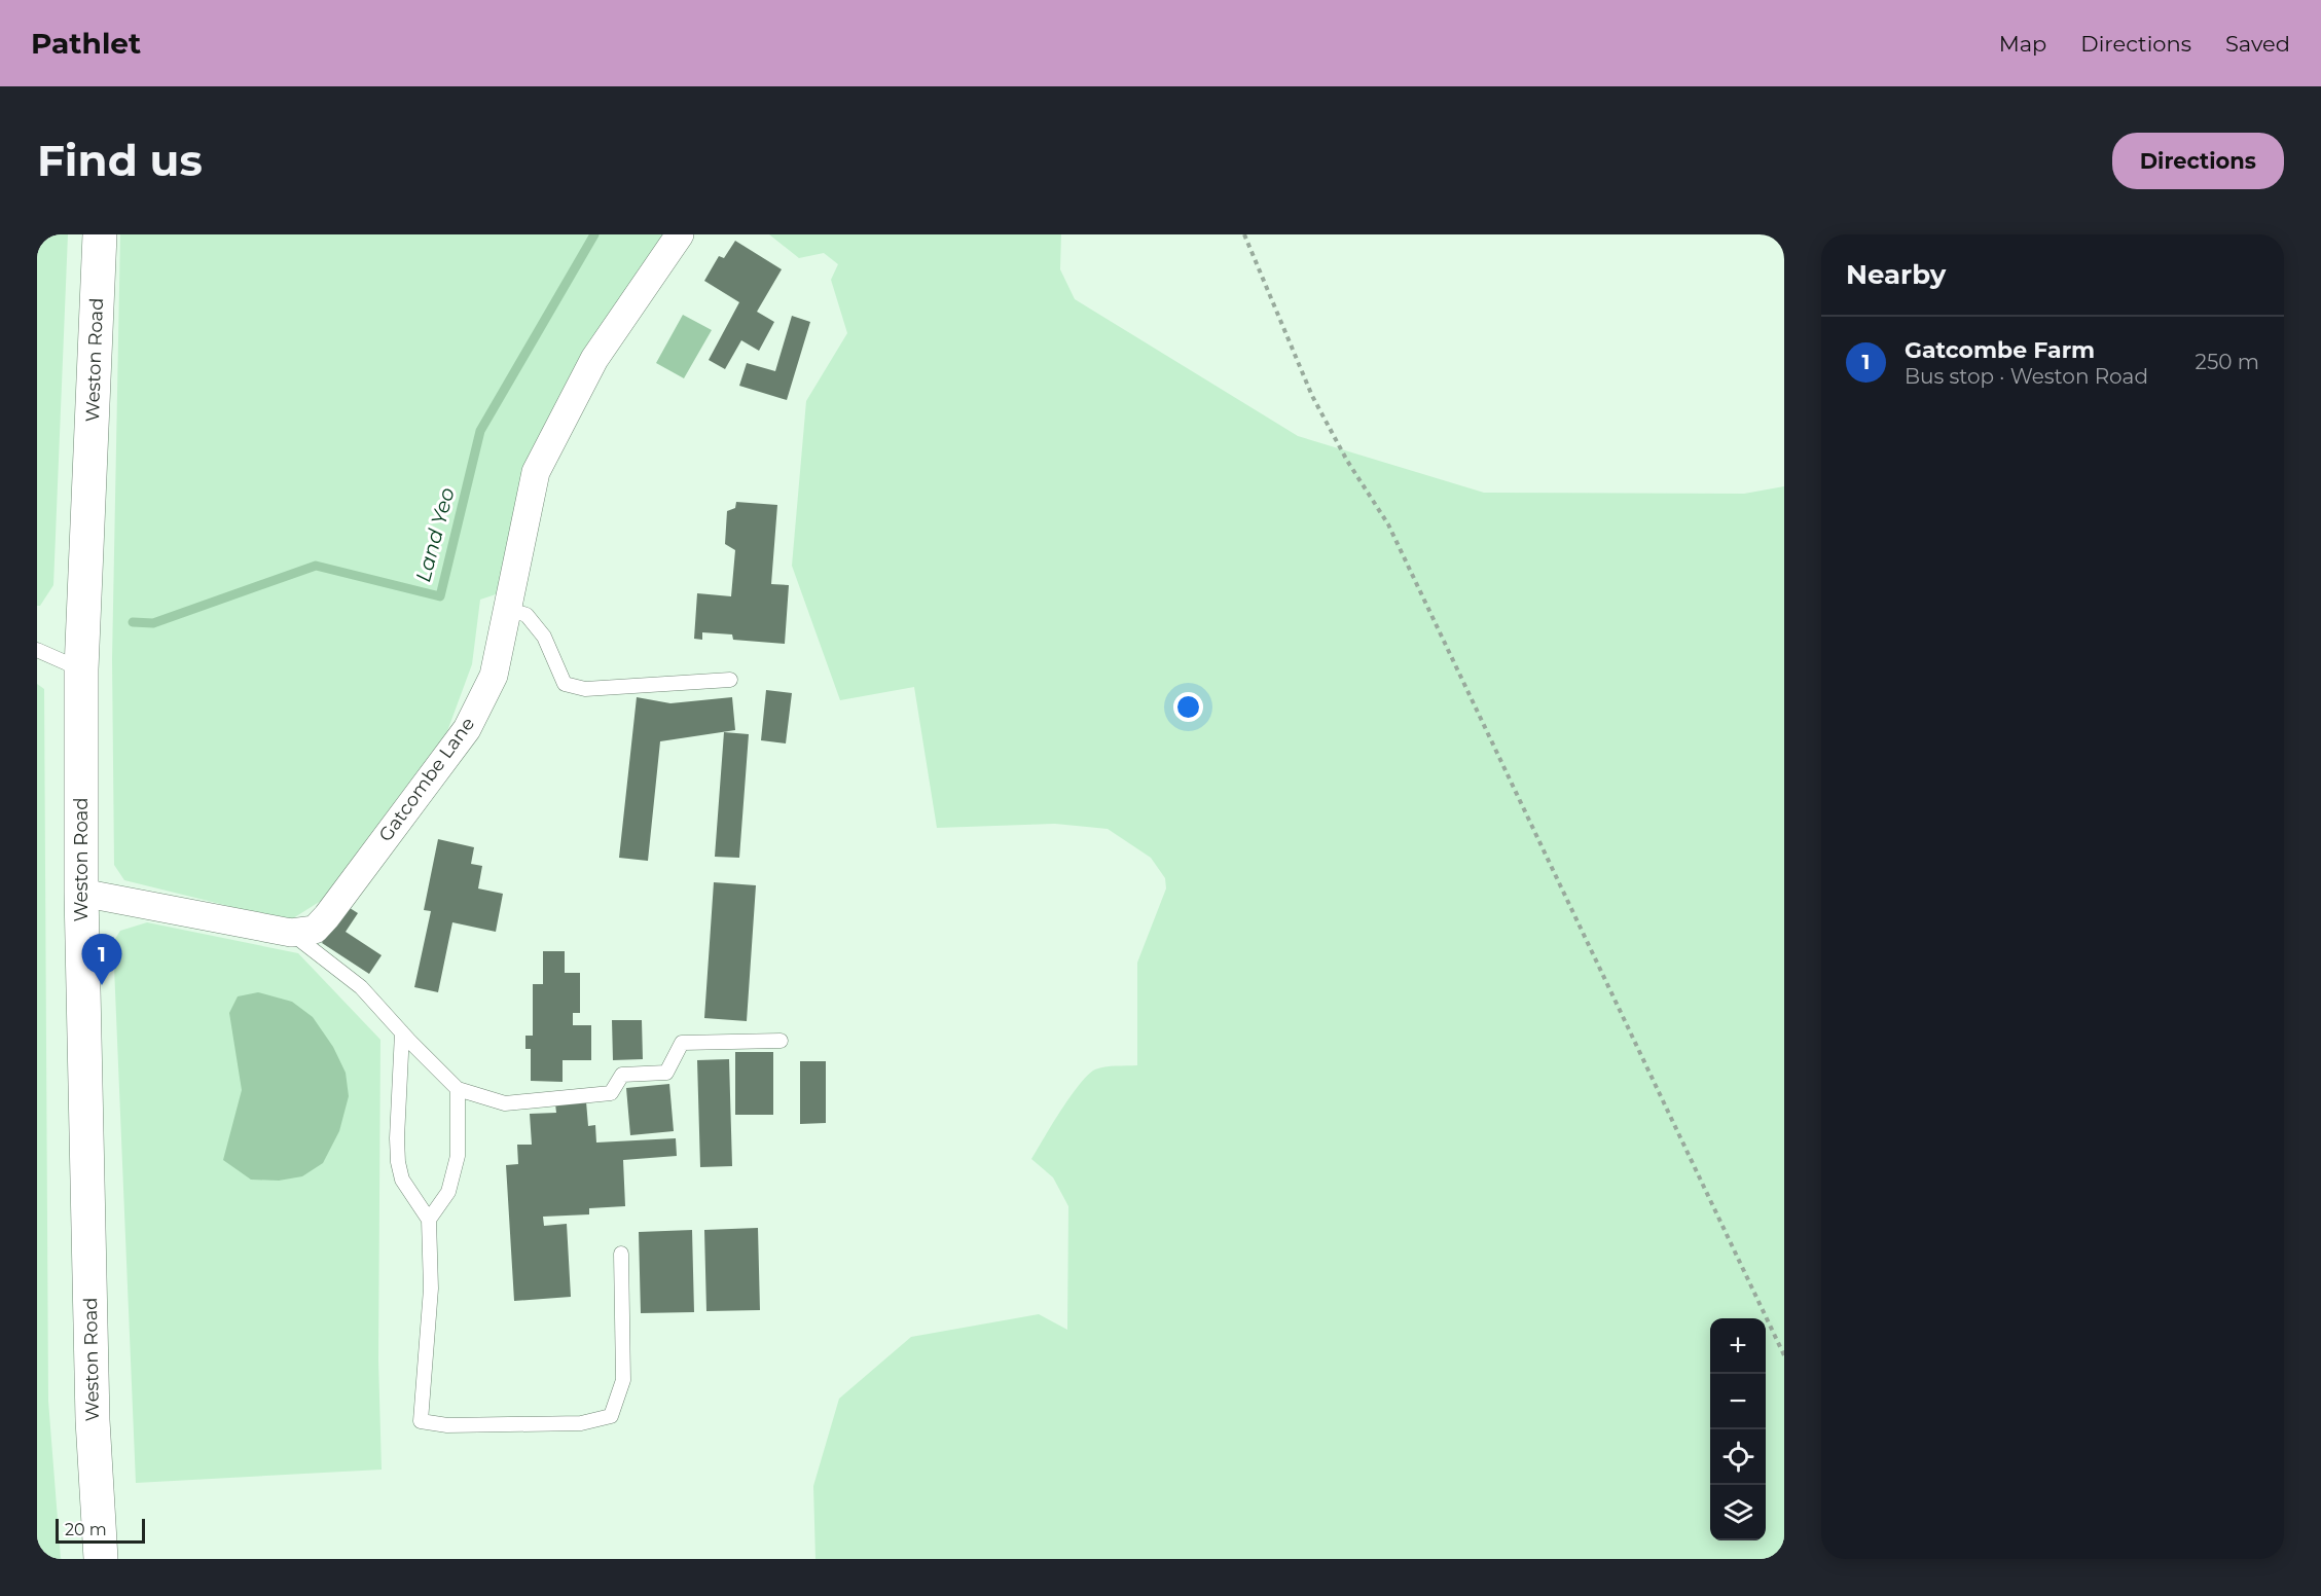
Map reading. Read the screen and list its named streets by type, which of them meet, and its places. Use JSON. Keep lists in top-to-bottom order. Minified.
{"streets":{"street":["Weston Road","Gatcombe Lane"]},"crossings":[["Weston Road","Gatcombe Lane"]],"water":["Land Yeo"],"scale_bar":"20 m","page":{"header":"Pathlet","nav":["Map","Directions","Saved"],"buttons":"Directions","title":"Find us","heading":"Nearby","list":[{"mark":"1","name":"Gatcombe Farm","note":"Bus stop · Weston Road","value":"250 m"}],"pins":"1","map_buttons":["+","−"],"scale":"20 m"}}
